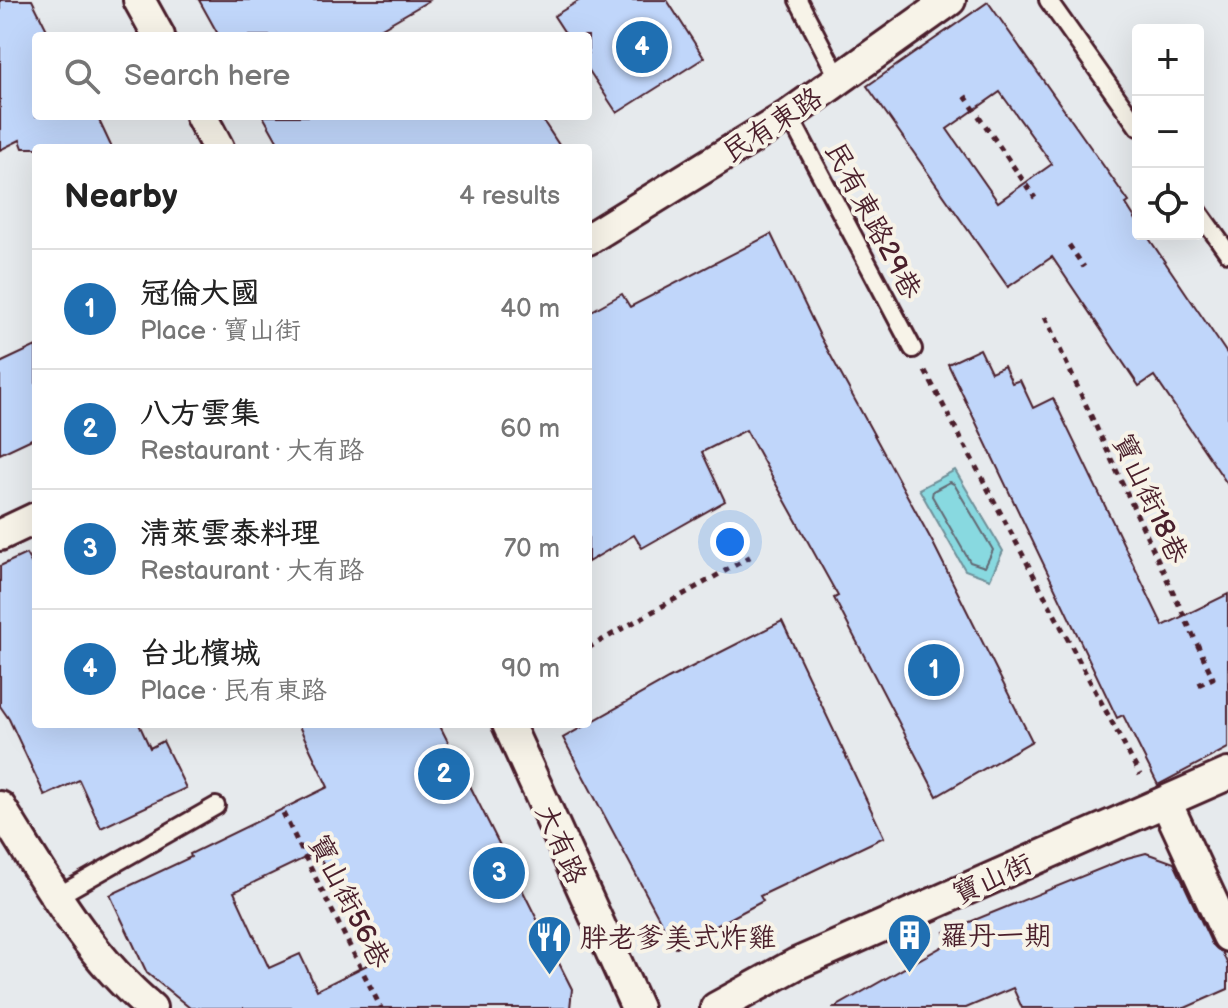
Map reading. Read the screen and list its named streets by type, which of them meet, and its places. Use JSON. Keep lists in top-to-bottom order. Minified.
{"streets":{"street":["民有東路","大有路","寶山街"],"lane":["民有東路29巷"],"path":["寶山街18巷","寶山街56巷"]},"crossings":[["民有東路","民有東路29巷"]],"places":{"building":["羅丹一期"],"restaurant":["胖老爹美式炸雞"]},"page":{"pins":["4","1","2","3"],"map_buttons":["+","−"],"search":"Search here","heading":["Nearby","4 results"],"list":[{"mark":"1","name":"冠倫大國","note":"Place · 寶山街","value":"40 m"},{"mark":"2","name":"八方雲集","note":"Restaurant · 大有路","value":"60 m"},{"mark":"3","name":"清萊雲泰料理","note":"Restaurant · 大有路","value":"70 m"},{"mark":"4","name":"台北檳城","note":"Place · 民有東路","value":"90 m"}]}}
